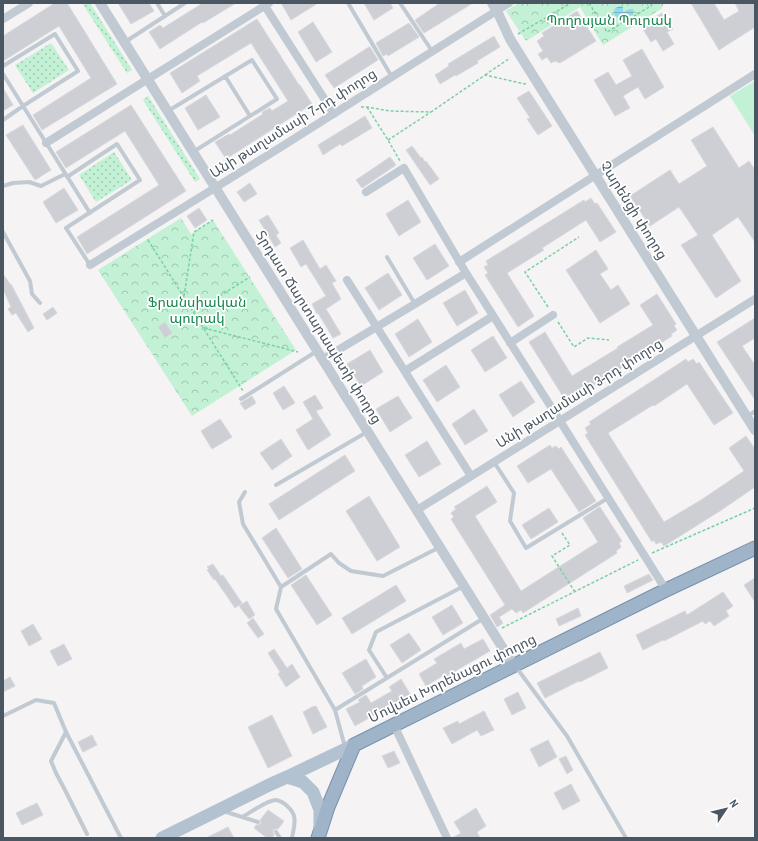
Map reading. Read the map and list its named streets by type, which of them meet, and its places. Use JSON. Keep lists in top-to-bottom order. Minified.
{"streets":{"highway":["Մովսես Խորենացու փողոց"],"street":["Անի թաղամասի 7-րդ փողոց","Չարենցի փողոց","Տրդատ Ճարտարապետի փողոց","Անի թաղամասի 3-րդ փողոց"]},"crossings":[["Անի թաղամասի 7-րդ փողոց","Չարենցի փողոց"],["Անի թաղամասի 7-րդ փողոց","Տրդատ Ճարտարապետի փողոց"],["Չարենցի փողոց","Անի թաղամասի 3-րդ փողոց"],["Տրդատ Ճարտարապետի փողոց","Անի թաղամասի 3-րդ փողոց"],["Տրդատ Ճարտարապետի փողոց","Մովսես Խորենացու փողոց"]],"parks":["Պողոսյան Պուրակ","Ֆրանսիական պուրակ"],"north":"top right"}
